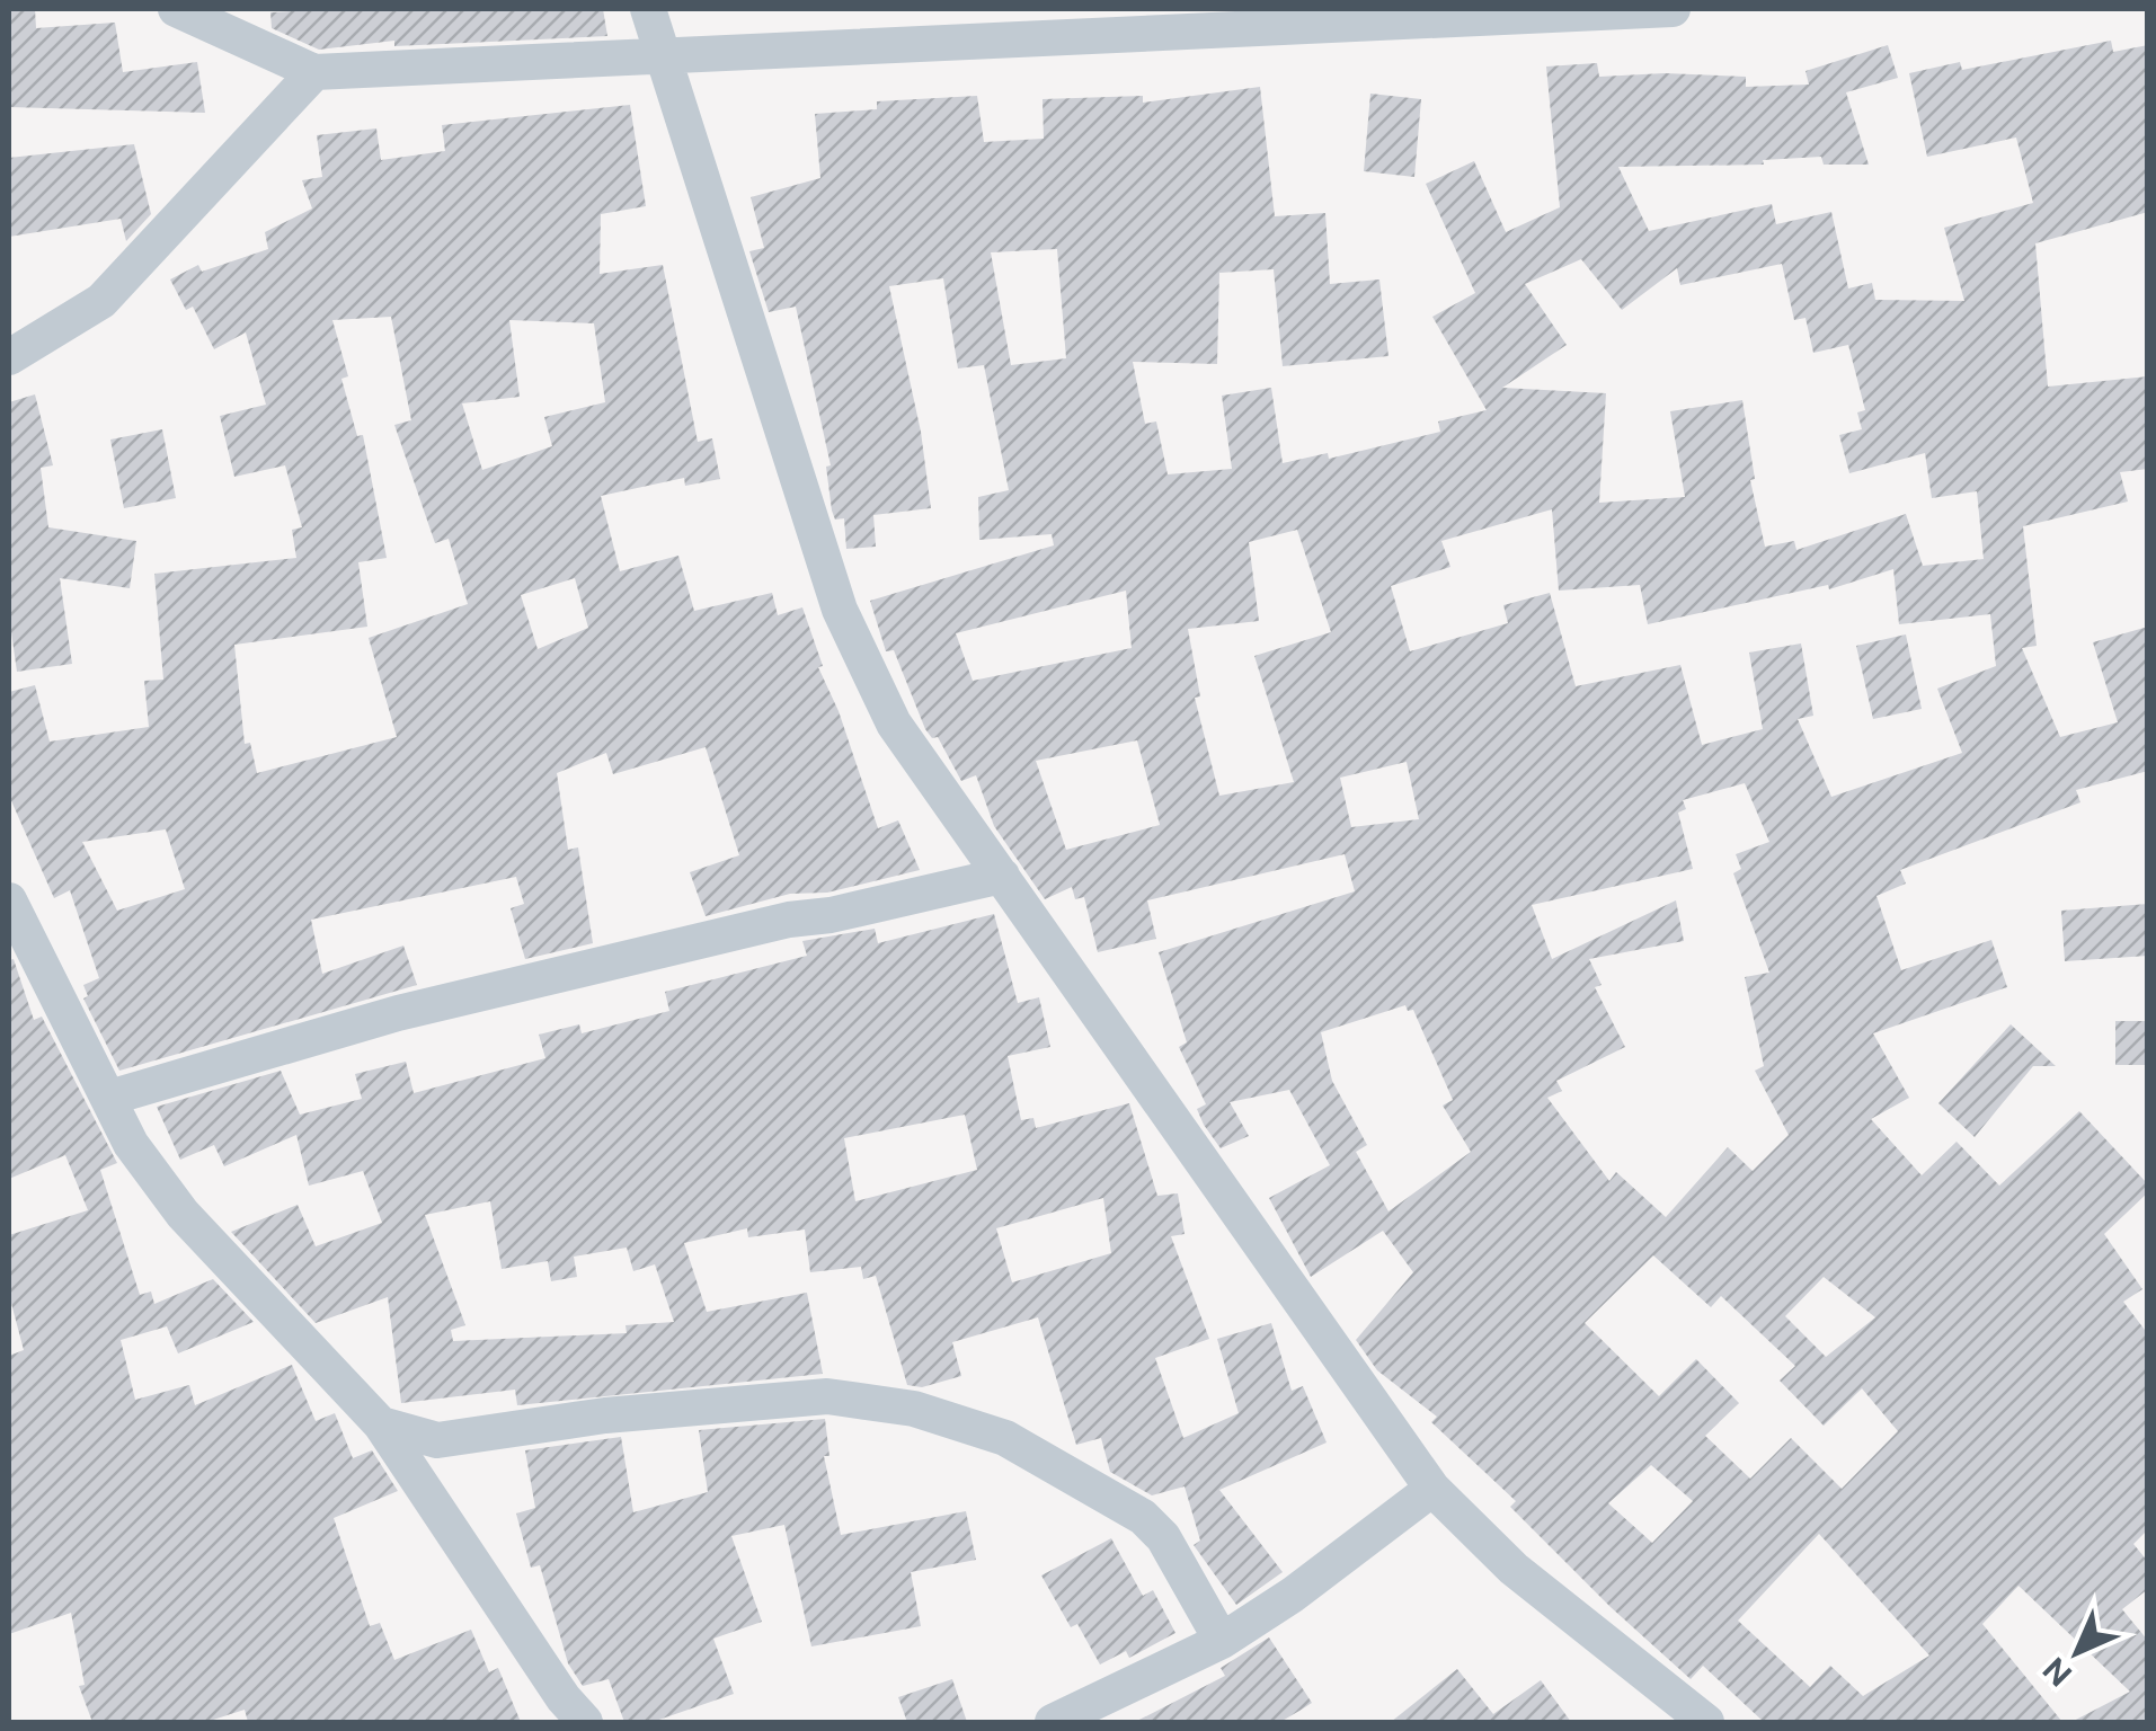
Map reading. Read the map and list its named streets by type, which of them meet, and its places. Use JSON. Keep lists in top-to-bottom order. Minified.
{"north":"bottom left"}
